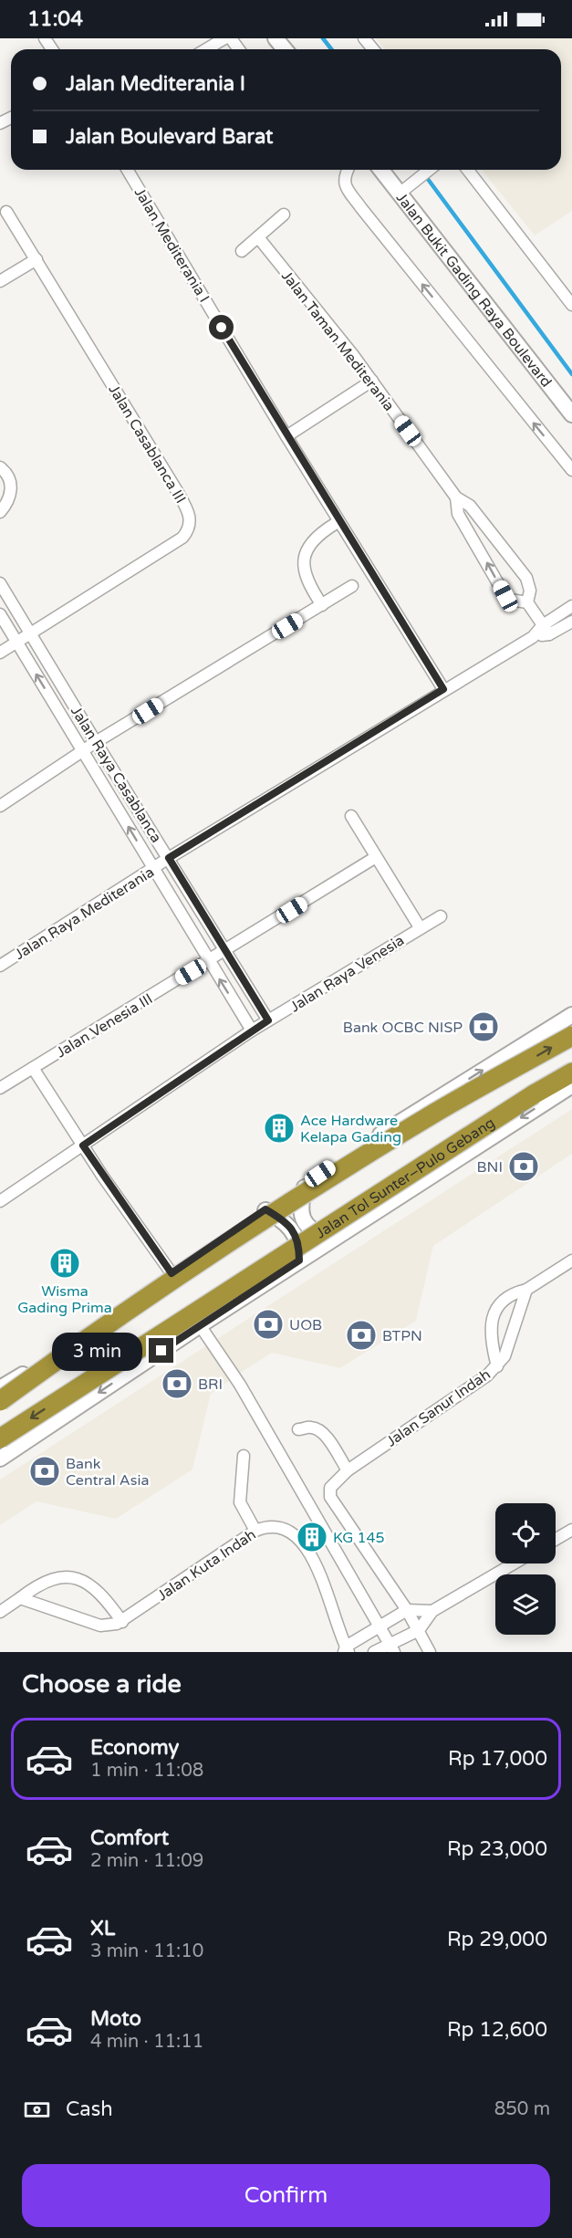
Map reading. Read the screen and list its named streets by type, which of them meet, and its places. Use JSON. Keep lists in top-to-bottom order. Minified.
{"streets":{"highway":["Jalan Tol Sunter–Pulo Gebang"],"main road":["Jalan Bukit Gading Raya Boulevard"],"street":["Jalan Mediterania I","Jalan Taman Mediterania","Jalan Casablanca III","Jalan Raya Casablanca","Jalan Raya Mediterania","Jalan Raya Venesia","Jalan Venesia III","Jalan Sanur Indah","Jalan Kuta Indah"]},"crossings":[["Jalan Mediterania I","Jalan Raya Mediterania"],["Jalan Casablanca III","Jalan Raya Casablanca"],["Jalan Raya Casablanca","Jalan Raya Mediterania"],["Jalan Raya Casablanca","Jalan Raya Venesia"],["Jalan Raya Casablanca","Jalan Venesia III"]],"places":{"bank":["Bank OCBC NISP","BNI","UOB","BTPN","BRI","Bank Central Asia"],"building":["Ace Hardware Kelapa Gading","Wisma Gading Prima","KG 145"]},"page":{"status":"11:04","banner":["Jalan Mediterania I","Jalan Boulevard Barat"],"bubble":"3 min","heading":"Choose a ride","list":[{"name":"Economy","note":"1 min · 11:08","value":"Rp 17,000"},{"name":"Comfort","note":"2 min · 11:09","value":"Rp 23,000"},{"name":"XL","note":"3 min · 11:10","value":"Rp 29,000"},{"name":"Moto","note":"4 min · 11:11","value":"Rp 12,600"}],"pay":["Cash","850 m"],"buttons":"Confirm"}}
